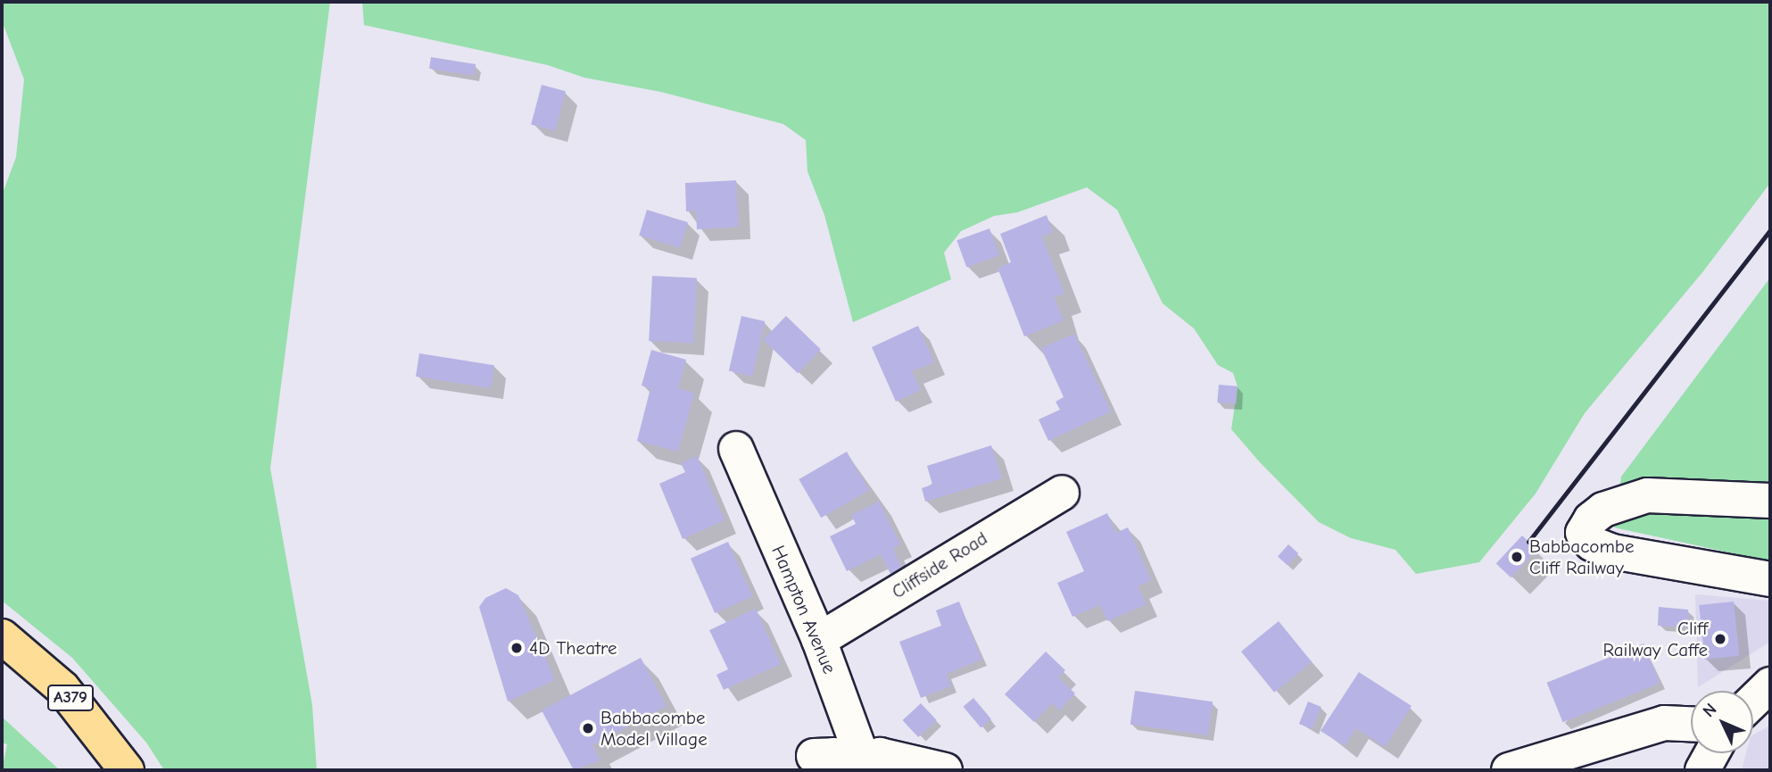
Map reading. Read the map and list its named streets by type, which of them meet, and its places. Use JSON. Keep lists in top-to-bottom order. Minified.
{"streets":{"main road":["A379"],"street":["Cliffside Road","Hampton Avenue"]},"crossings":[["Cliffside Road","Hampton Avenue"]],"places":["Babbacombe Cliff Railway","Cliff Railway Caffe","4D Theatre","Babbacombe Model Village"],"north":"top left"}
